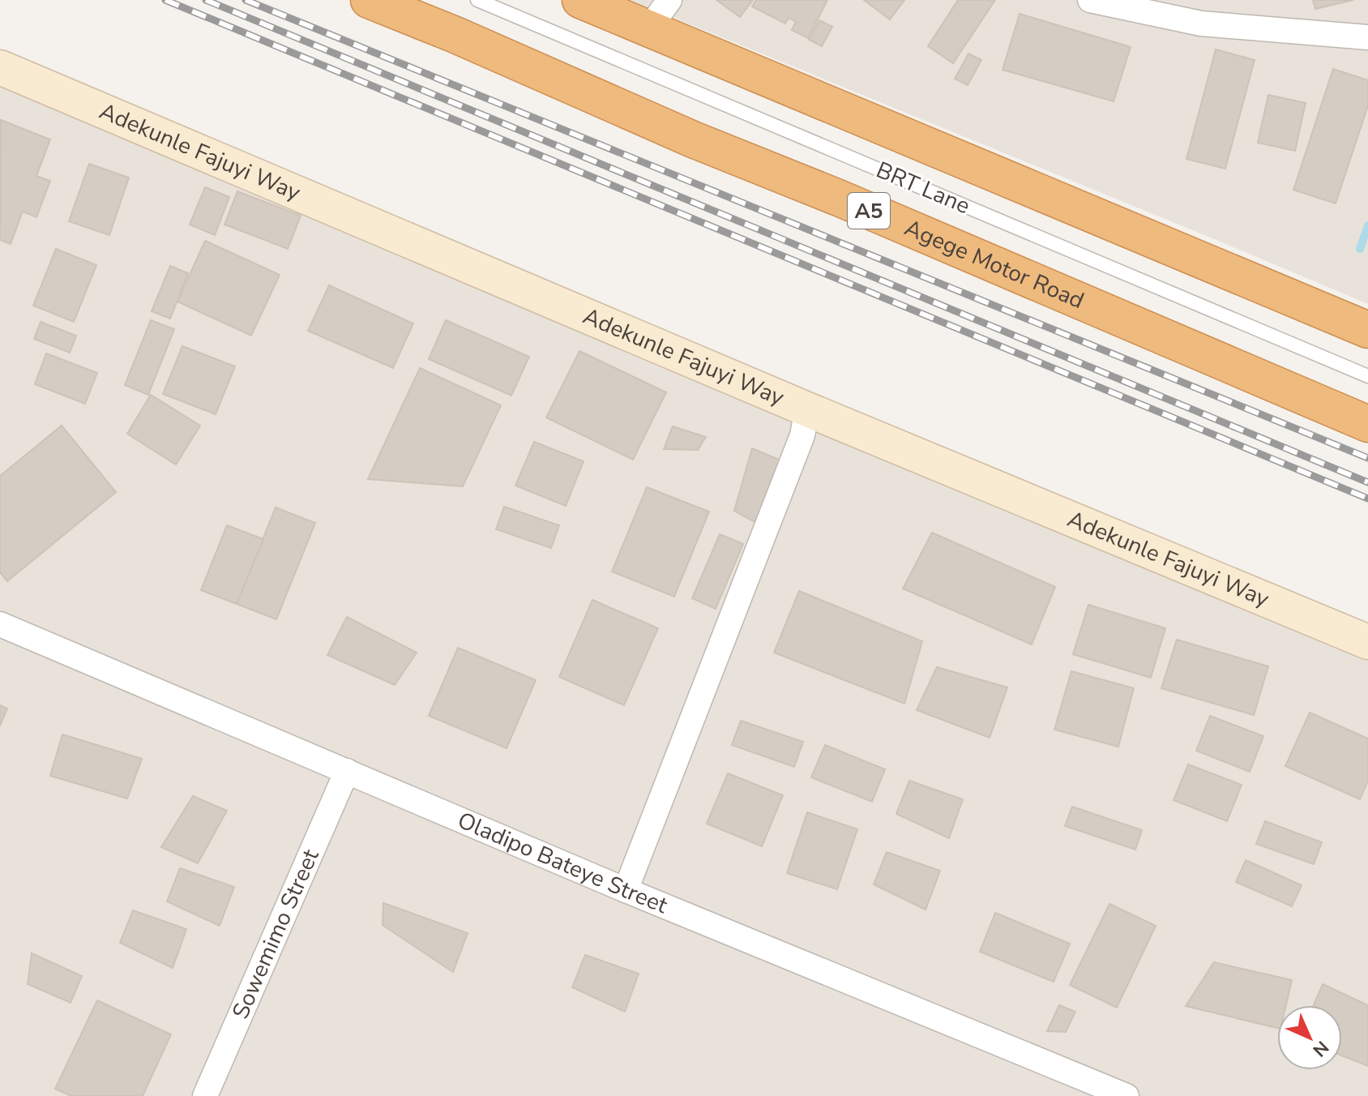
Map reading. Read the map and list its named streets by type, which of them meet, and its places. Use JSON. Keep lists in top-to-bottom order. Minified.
{"streets":{"highway":["A5","Agege Motor Road"],"street":["Adekunle Fajuyi Way","Oladipo Bateye Street","Sowemimo Street"],"lane":["BRT Lane"]},"crossings":[["Oladipo Bateye Street","Sowemimo Street"]],"north":"bottom right"}
